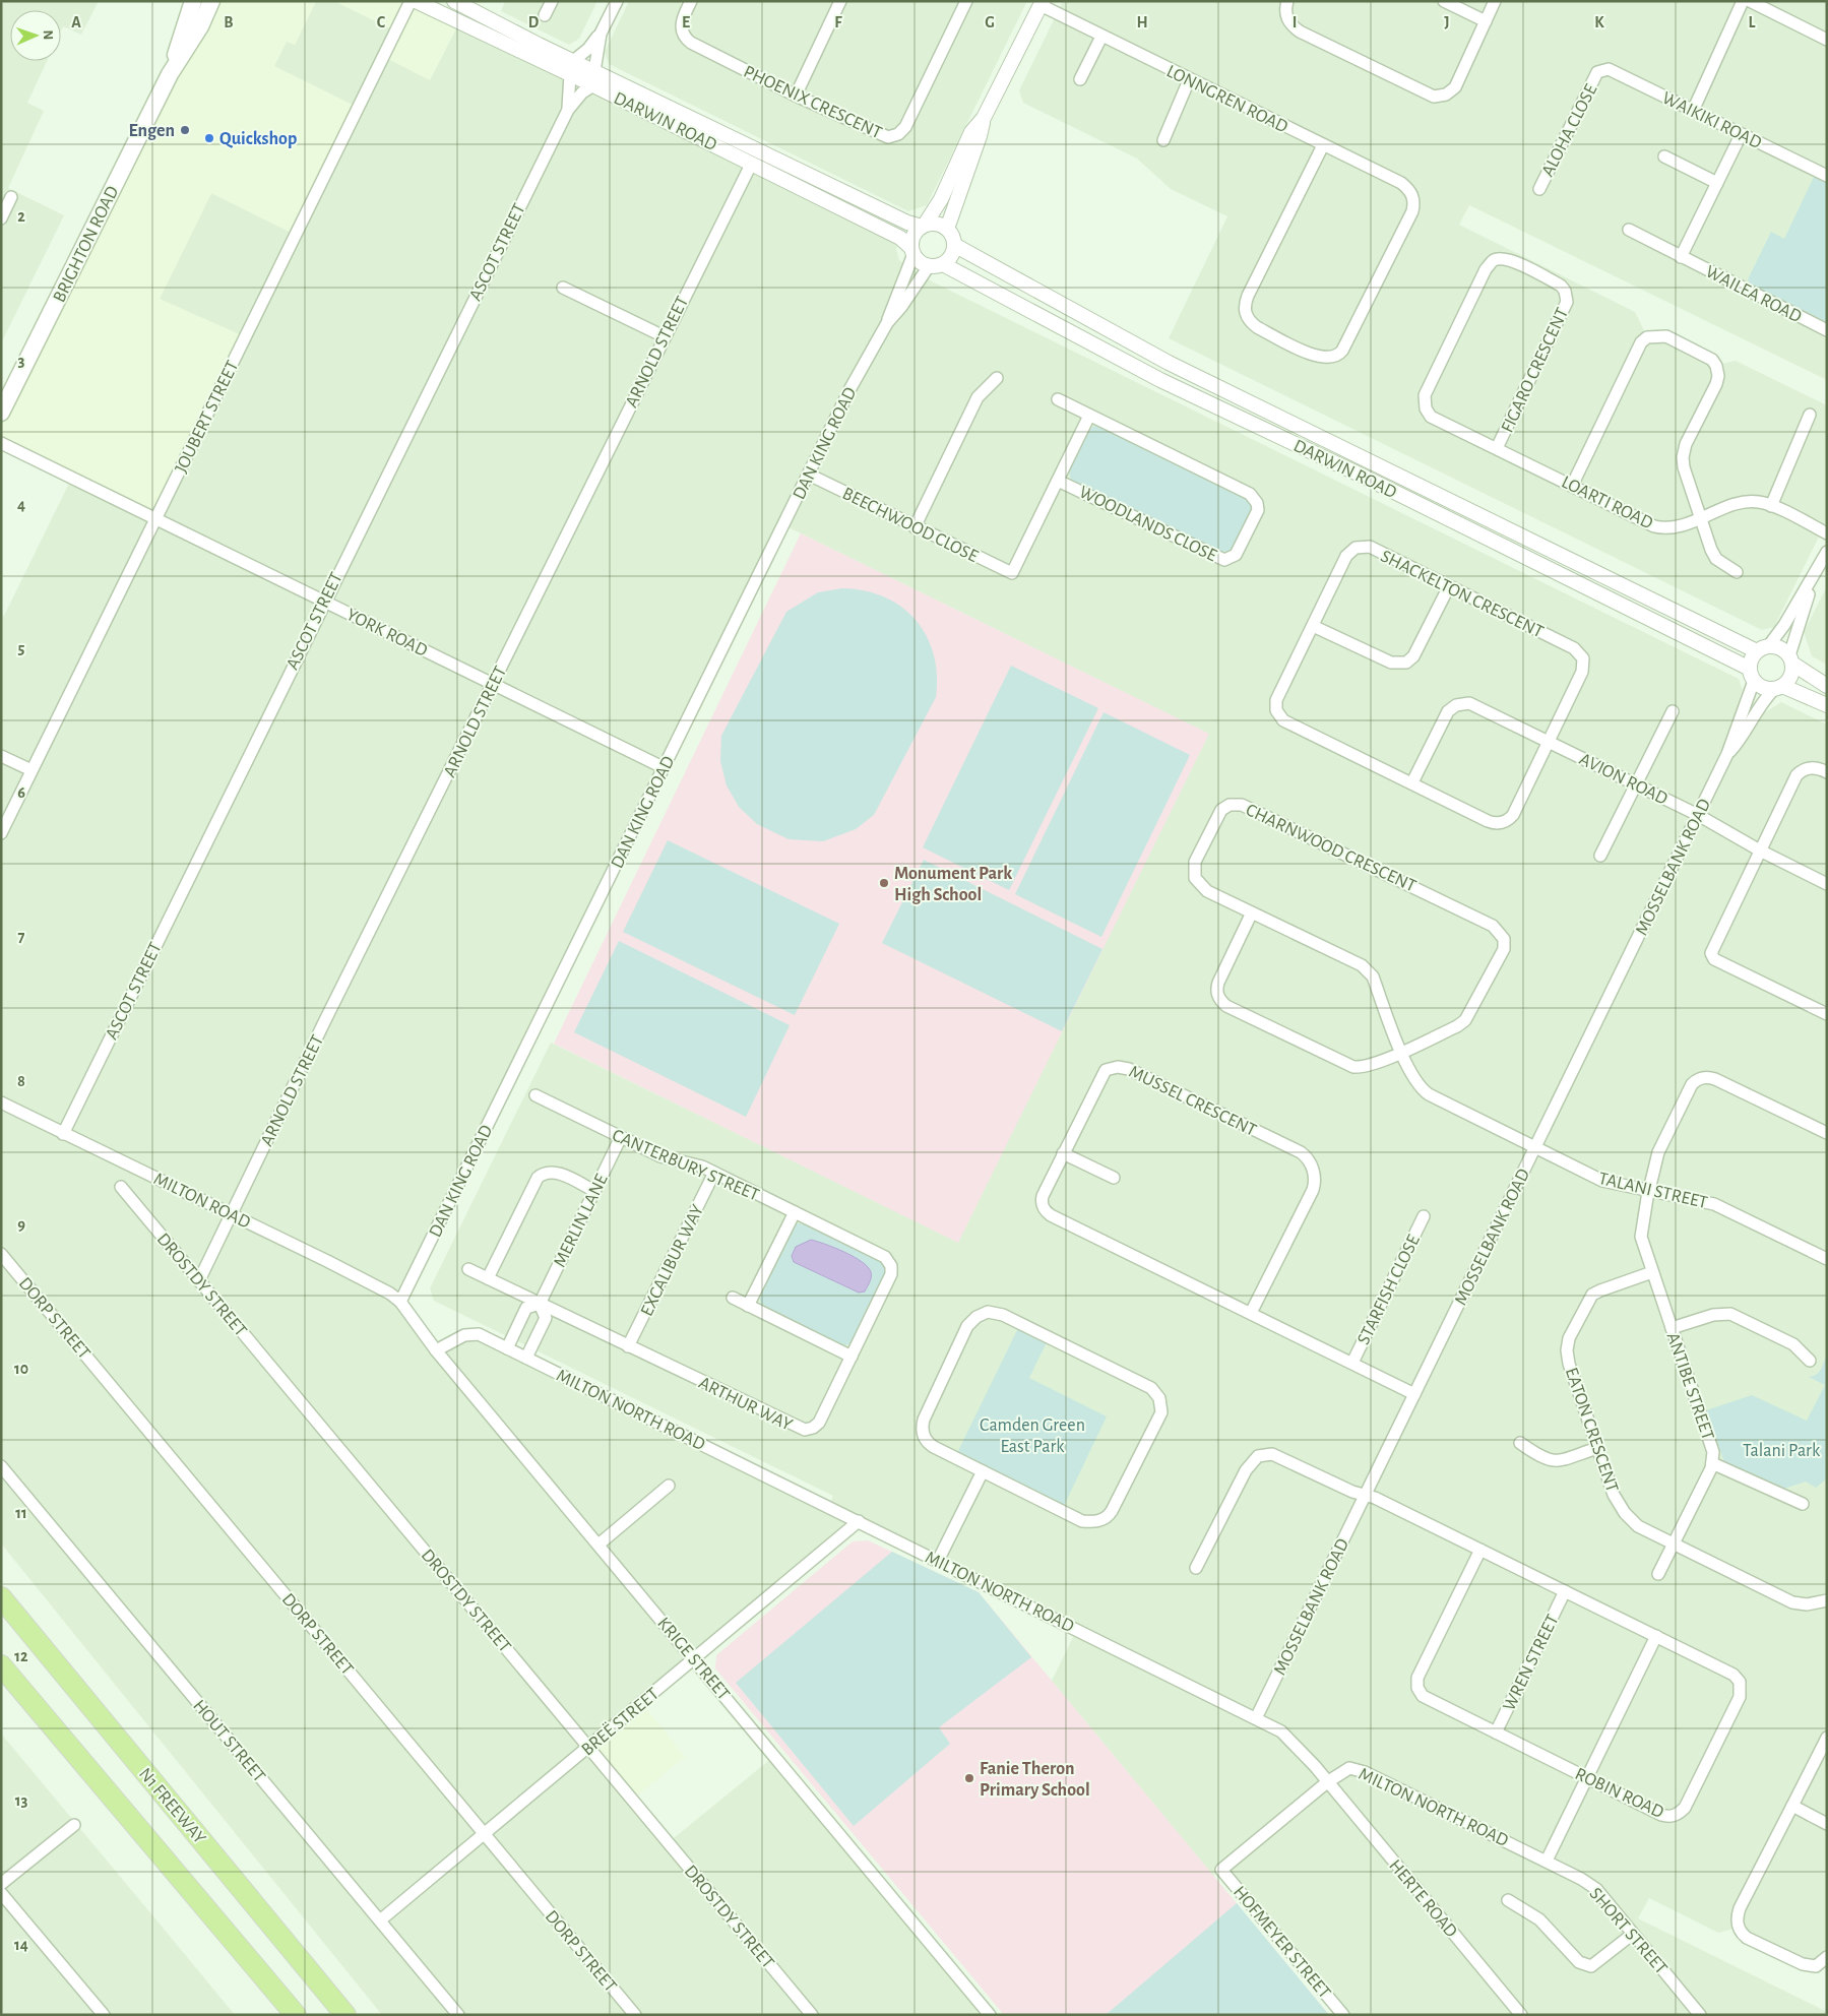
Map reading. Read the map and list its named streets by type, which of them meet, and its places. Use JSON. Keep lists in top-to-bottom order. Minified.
{"streets":{"highway":["N1 FREEWAY"],"main road":["BRIGHTON ROAD"],"street":["LONNGREN ROAD","PHOENIX CRESCENT","WAIKIKI ROAD","DARWIN ROAD","ALOHA CLOSE","ASCOT STREET","WAILEA ROAD","ARNOLD STREET","FIGARO CRESCENT","JOUBERT STREET","DAN KING ROAD","LOARTI ROAD","WOODLANDS CLOSE","BEECHWOOD CLOSE","SHACKELTON CRESCENT","YORK ROAD","AVION ROAD","CHARNWOOD CRESCENT","MOSSELBANK ROAD","MUSSEL CRESCENT","CANTERBURY STREET","TALANI STREET","MILTON ROAD","MERLIN LANE","EXCALIBUR WAY","DROSTDY STREET","STARFISH CLOSE","DORP STREET","ANTIBE STREET","ARTHUR WAY","MILTON NORTH ROAD","EATON CRESCENT","KRIGE STREET","WREN STREET","BREË STREET","HOUT STREET","ROBIN ROAD","HERTE ROAD","SHORT STREET","HOFMEYER STREET"]},"crossings":[["WAIKIKI ROAD","ALOHA CLOSE"],["DARWIN ROAD","ASCOT STREET"],["DARWIN ROAD","ARNOLD STREET"],["DARWIN ROAD","DAN KING ROAD"],["DARWIN ROAD","MOSSELBANK ROAD"],["ASCOT STREET","YORK ROAD"],["ASCOT STREET","MILTON ROAD"],["ARNOLD STREET","YORK ROAD"],["ARNOLD STREET","MILTON ROAD"],["ARNOLD STREET","DROSTDY STREET"],["FIGARO CRESCENT","LOARTI ROAD"],["JOUBERT STREET","YORK ROAD"],["DAN KING ROAD","BEECHWOOD CLOSE"],["DAN KING ROAD","YORK ROAD"],["DAN KING ROAD","MILTON ROAD"],["DAN KING ROAD","KRIGE STREET"],["WOODLANDS CLOSE","BEECHWOOD CLOSE"],["SHACKELTON CRESCENT","AVION ROAD"],["AVION ROAD","MOSSELBANK ROAD"],["CHARNWOOD CRESCENT","TALANI STREET"],["MOSSELBANK ROAD","MUSSEL CRESCENT"],["MOSSELBANK ROAD","TALANI STREET"],["MOSSELBANK ROAD","MILTON NORTH ROAD"],["MOSSELBANK ROAD","ROBIN ROAD"],["MUSSEL CRESCENT","STARFISH CLOSE"],["CANTERBURY STREET","MERLIN LANE"],["CANTERBURY STREET","EXCALIBUR WAY"],["CANTERBURY STREET","ARTHUR WAY"],["TALANI STREET","ANTIBE STREET"],["MILTON ROAD","KRIGE STREET"],["MERLIN LANE","ARTHUR WAY"],["MERLIN LANE","MILTON NORTH ROAD"],["EXCALIBUR WAY","ARTHUR WAY"],["DROSTDY STREET","BREË STREET"],["DORP STREET","BREË STREET"],["ANTIBE STREET","EATON CRESCENT"],["MILTON NORTH ROAD","KRIGE STREET"],["MILTON NORTH ROAD","BREË STREET"],["MILTON NORTH ROAD","HERTE ROAD"],["MILTON NORTH ROAD","SHORT STREET"],["MILTON NORTH ROAD","HOFMEYER STREET"],["KRIGE STREET","BREË STREET"],["WREN STREET","ROBIN ROAD"],["BREË STREET","HOUT STREET"],["HERTE ROAD","HOFMEYER STREET"]],"parks":["Camden Green East Park","Talani Park"],"places":["Engen","Quickshop","Monument Park High School","Fanie Theron Primary School"],"north":"right","grid":{"columns":["A","B","C","D","E","F","G","H","I","J","K","L"],"rows":["2","3","4","5","6","7","8","9","10","11","12","13","14"]}}
